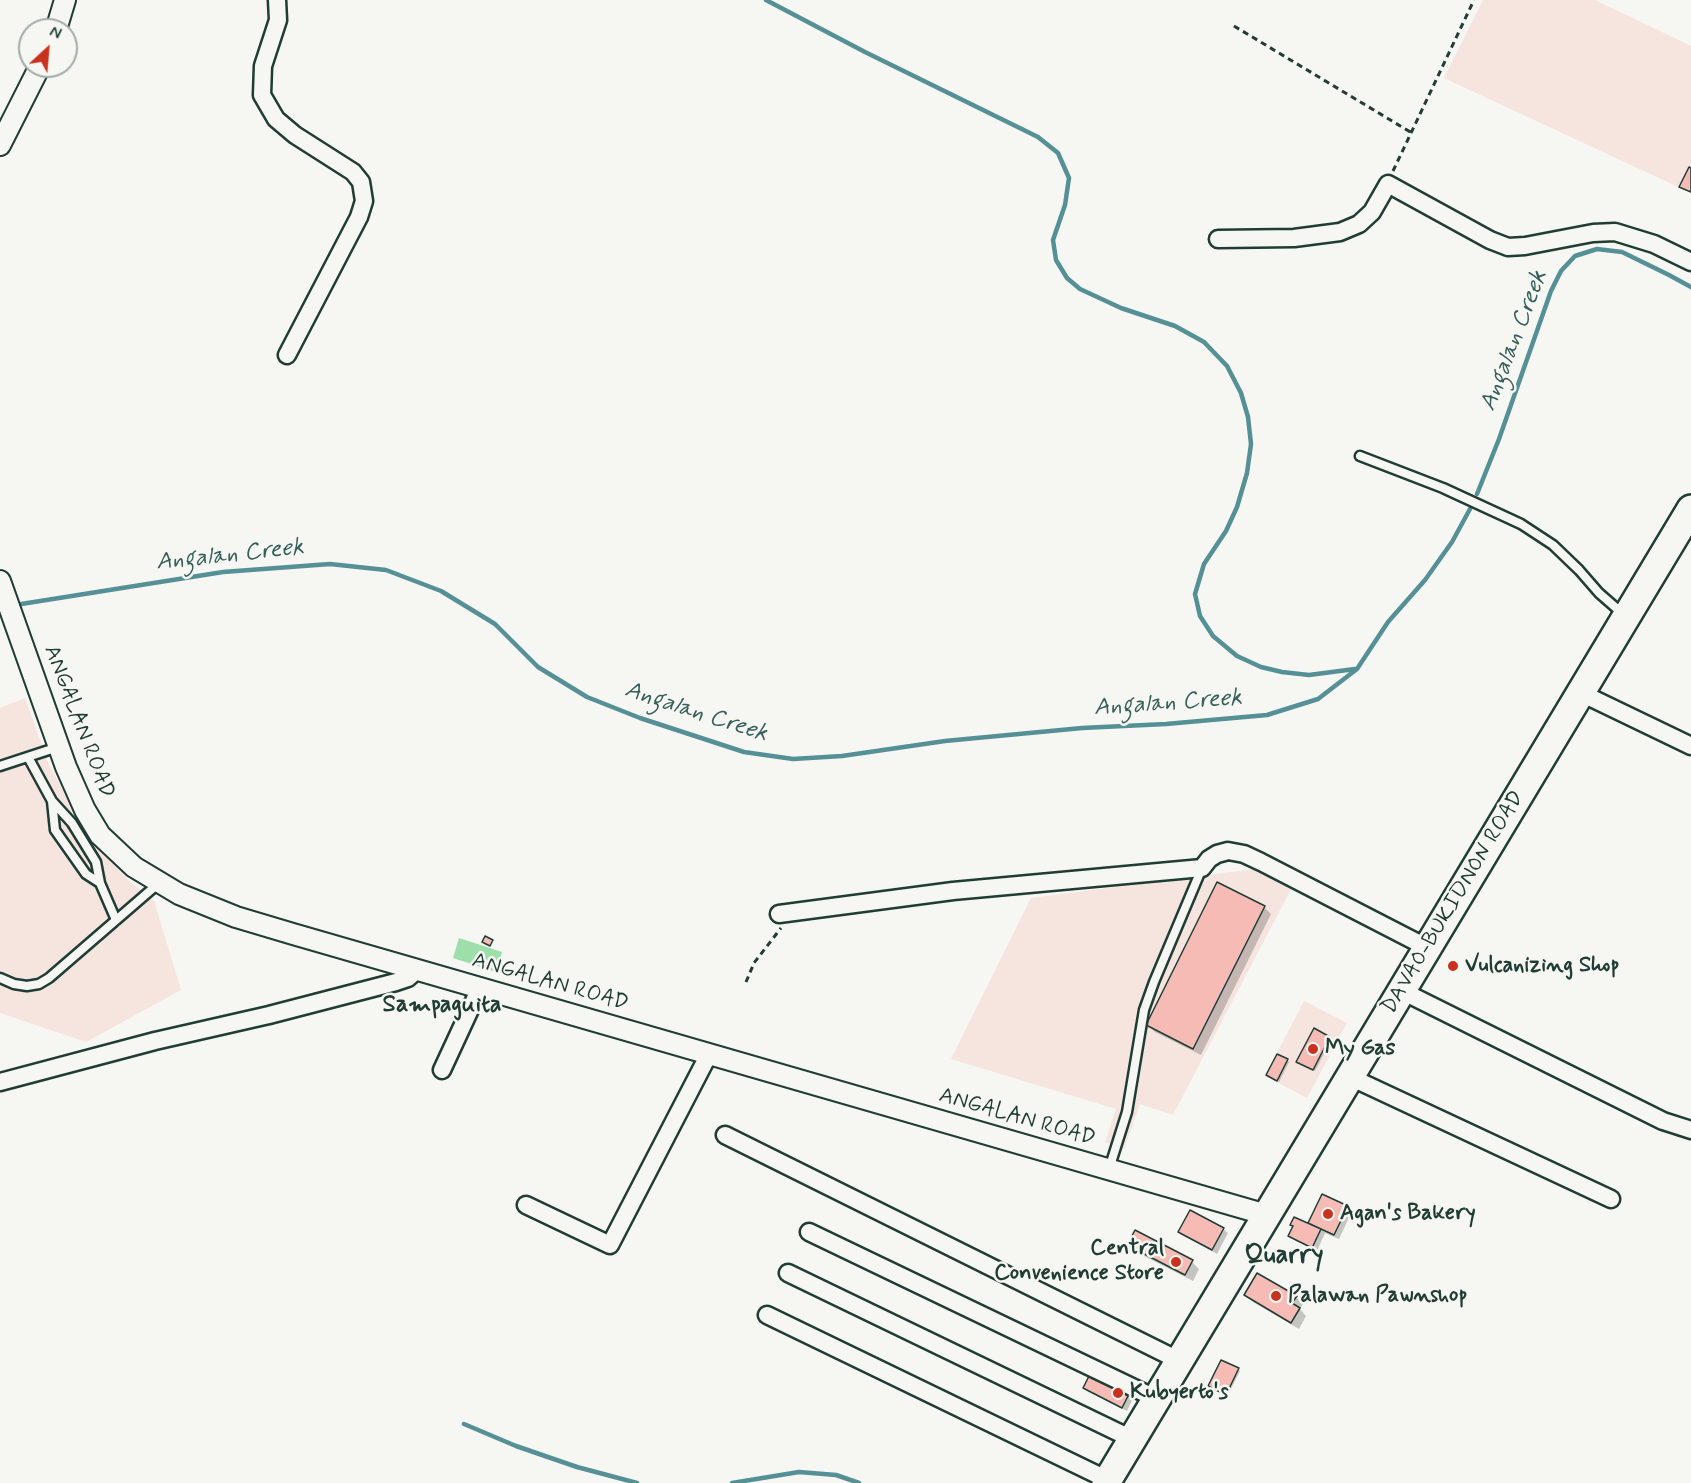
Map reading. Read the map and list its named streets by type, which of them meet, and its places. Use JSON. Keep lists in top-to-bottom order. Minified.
{"streets":{"highway":["DAVAO-BUKIDNON ROAD"],"street":["ANGALAN ROAD"]},"crossings":[["ANGALAN ROAD","DAVAO-BUKIDNON ROAD"]],"districts":["Sampaguita","Quarry"],"water":["Angalan Creek"],"places":["Vulcanizing Shop","My Gas","Agan's Bakery","Central Convenience Store","Palawan Pawnshop","Kubyerto's"],"north":"top right"}
